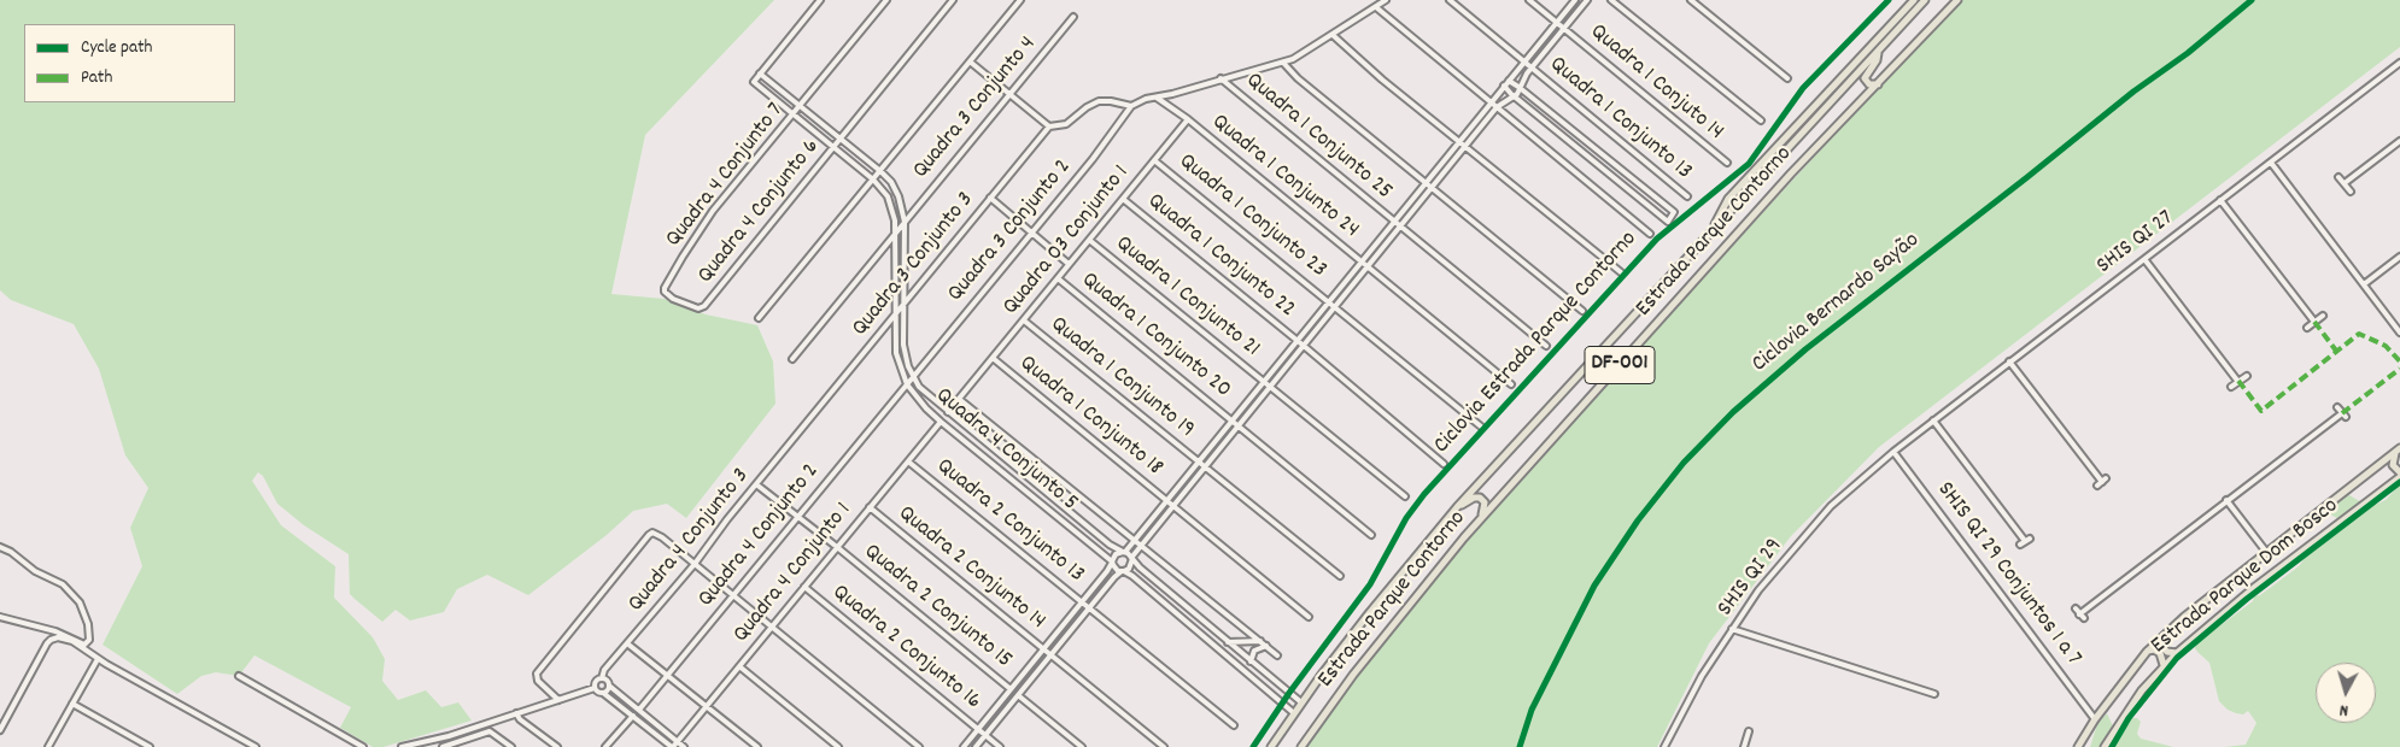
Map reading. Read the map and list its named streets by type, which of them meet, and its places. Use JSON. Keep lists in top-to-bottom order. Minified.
{"streets":{"main road":["Estrada Parque Contorno","DF-001","Estrada Parque Dom Bosco"],"street":["Quadra 1 Conjuto 14","Quadra 3 Conjunto 4","Quadra 1 Conjunto 13","Quadra 1 Conjunto 25","Quadra 4 Conjunto 7","Quadra 1 Conjunto 24","Quadra 4 Conjunto 6","Quadra 1 Conjunto 23","Quadra 3 Conjunto 2","Quadra 03 Conjunto 1","SHIS QI 27","Quadra 1 Conjunto 22","Quadra 3 Conjunto 3","Quadra 1 Conjunto 21","Quadra 1 Conjunto 20","Quadra 1 Conjunto 19","Quadra 1 Conjunto 18","Quadra 4 Conjunto 5","Quadra 2 Conjunto 13","Quadra 4 Conjunto 2","Quadra 4 Conjunto 3","Quadra 2 Conjunto 14","Quadra 4 Conjunto 1","SHIS QI 29 Conjuntos 1 a 7","SHIS QI 29","Quadra 2 Conjunto 15","Quadra 2 Conjunto 16"],"cycle path":["Ciclovia Bernardo Sayão","Ciclovia Estrada Parque Contorno"]},"crossings":[["Quadra 3 Conjunto 4","Quadra 4 Conjunto 5"],["Quadra 4 Conjunto 7","Quadra 4 Conjunto 6"],["Quadra 4 Conjunto 7","Quadra 4 Conjunto 5"],["Quadra 1 Conjunto 24","Quadra 03 Conjunto 1"],["Quadra 4 Conjunto 6","Quadra 4 Conjunto 5"],["Quadra 1 Conjunto 23","Quadra 03 Conjunto 1"],["Quadra 3 Conjunto 2","Quadra 4 Conjunto 5"],["Quadra 3 Conjunto 2","Quadra 4 Conjunto 2"],["Quadra 03 Conjunto 1","Quadra 1 Conjunto 22"],["Quadra 03 Conjunto 1","Quadra 1 Conjunto 21"],["Quadra 03 Conjunto 1","Quadra 1 Conjunto 20"],["Quadra 03 Conjunto 1","Quadra 1 Conjunto 19"],["Quadra 03 Conjunto 1","Quadra 1 Conjunto 18"],["Quadra 03 Conjunto 1","Quadra 4 Conjunto 5"],["Quadra 03 Conjunto 1","Quadra 4 Conjunto 1"],["SHIS QI 27","SHIS QI 29 Conjuntos 1 a 7"],["SHIS QI 27","SHIS QI 29"],["Quadra 3 Conjunto 3","Quadra 4 Conjunto 5"],["Quadra 3 Conjunto 3","Quadra 4 Conjunto 3"],["Quadra 4 Conjunto 5","Quadra 4 Conjunto 2"],["Quadra 4 Conjunto 5","Quadra 4 Conjunto 1"],["Quadra 2 Conjunto 13","Quadra 4 Conjunto 1"],["Quadra 4 Conjunto 2","Quadra 2 Conjunto 15"],["Quadra 4 Conjunto 3","Quadra 2 Conjunto 15"],["Quadra 2 Conjunto 14","Quadra 4 Conjunto 1"],["Quadra 4 Conjunto 1","Quadra 2 Conjunto 15"],["Quadra 4 Conjunto 1","Quadra 2 Conjunto 16"],["SHIS QI 29 Conjuntos 1 a 7","Estrada Parque Dom Bosco"],["SHIS QI 29 Conjuntos 1 a 7","SHIS QI 29"]],"legend":["Cycle path","Path"],"north":"bottom"}
